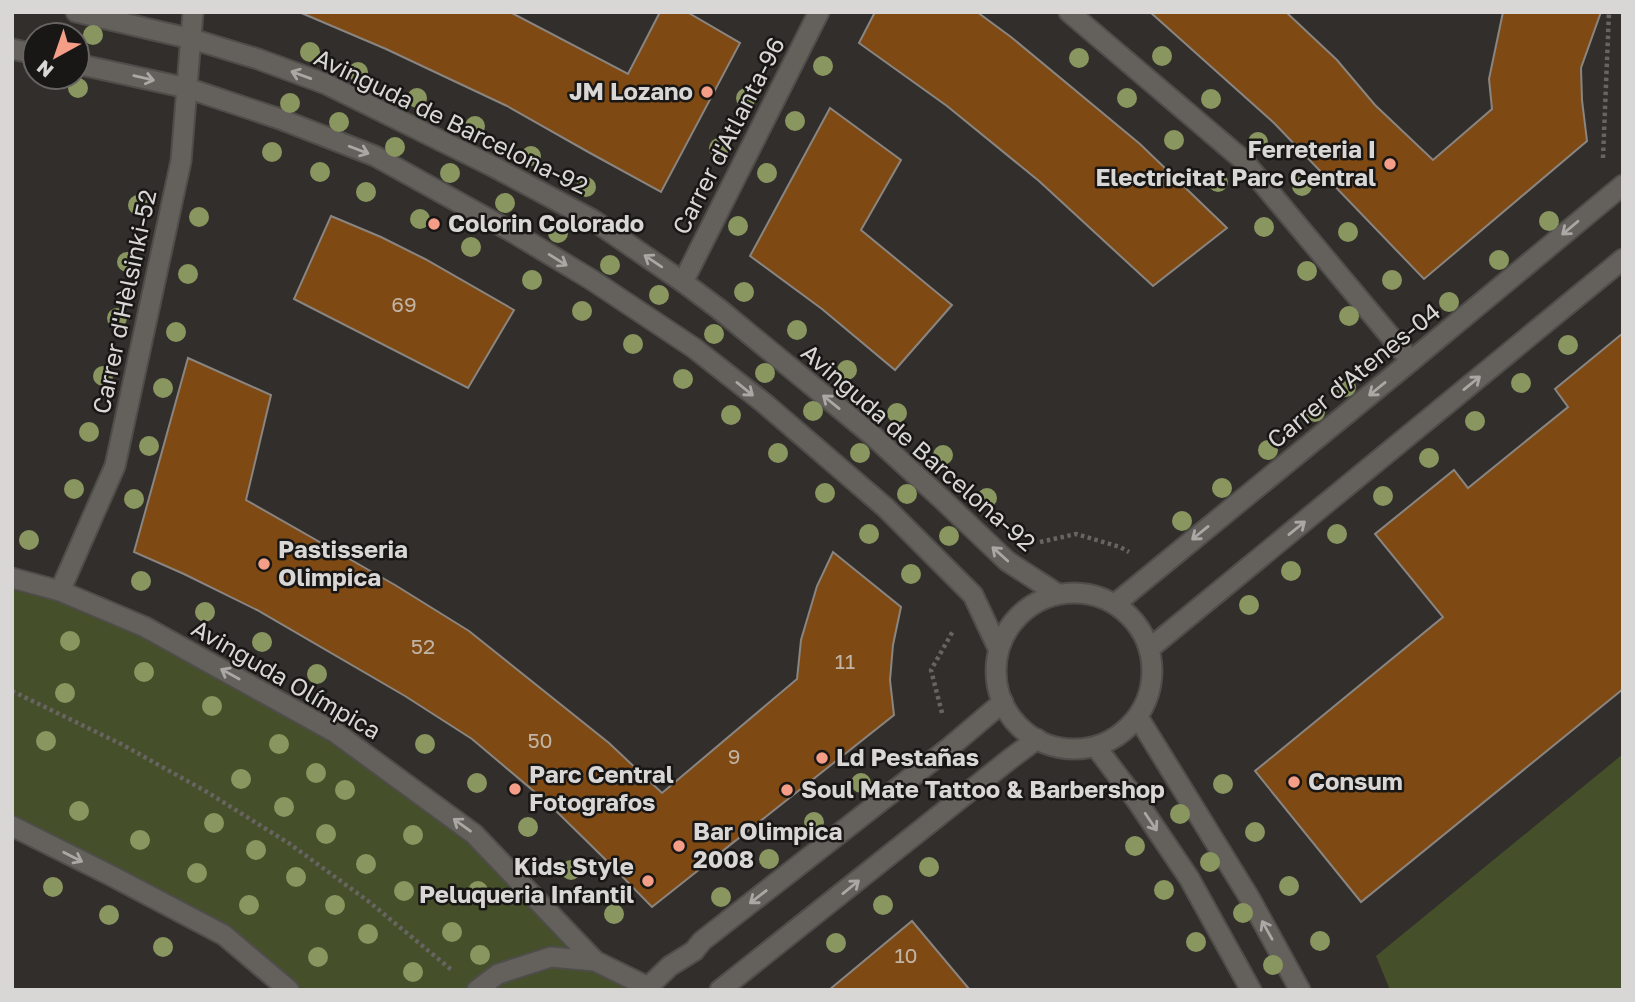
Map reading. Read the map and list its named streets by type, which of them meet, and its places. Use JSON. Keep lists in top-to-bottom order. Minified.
{"streets":{"street":["Avinguda de Barcelona-92","Carrer d'Atlanta-96","Carrer d'Hèlsinki-52","Carrer d'Atenes-04","Avinguda Olímpica"]},"crossings":[["Avinguda de Barcelona-92","Carrer d'Atlanta-96"],["Avinguda de Barcelona-92","Carrer d'Hèlsinki-52"],["Avinguda de Barcelona-92","Carrer d'Atenes-04"],["Carrer d'Hèlsinki-52","Avinguda Olímpica"]],"one_way":["Avinguda Olímpica"],"places":["JM Lozano","Ferreteria I Electricitat Parc Central","Colorin Colorado","Pastisseria Olimpica","Ld Pestañas","Consum","Parc Central Fotografos","Soul Mate Tattoo & Barbershop","Bar Olimpica 2008","Kids Style Peluqueria Infantil"],"house_numbers":["69","52","11","50","9","10"],"north":"bottom left"}
